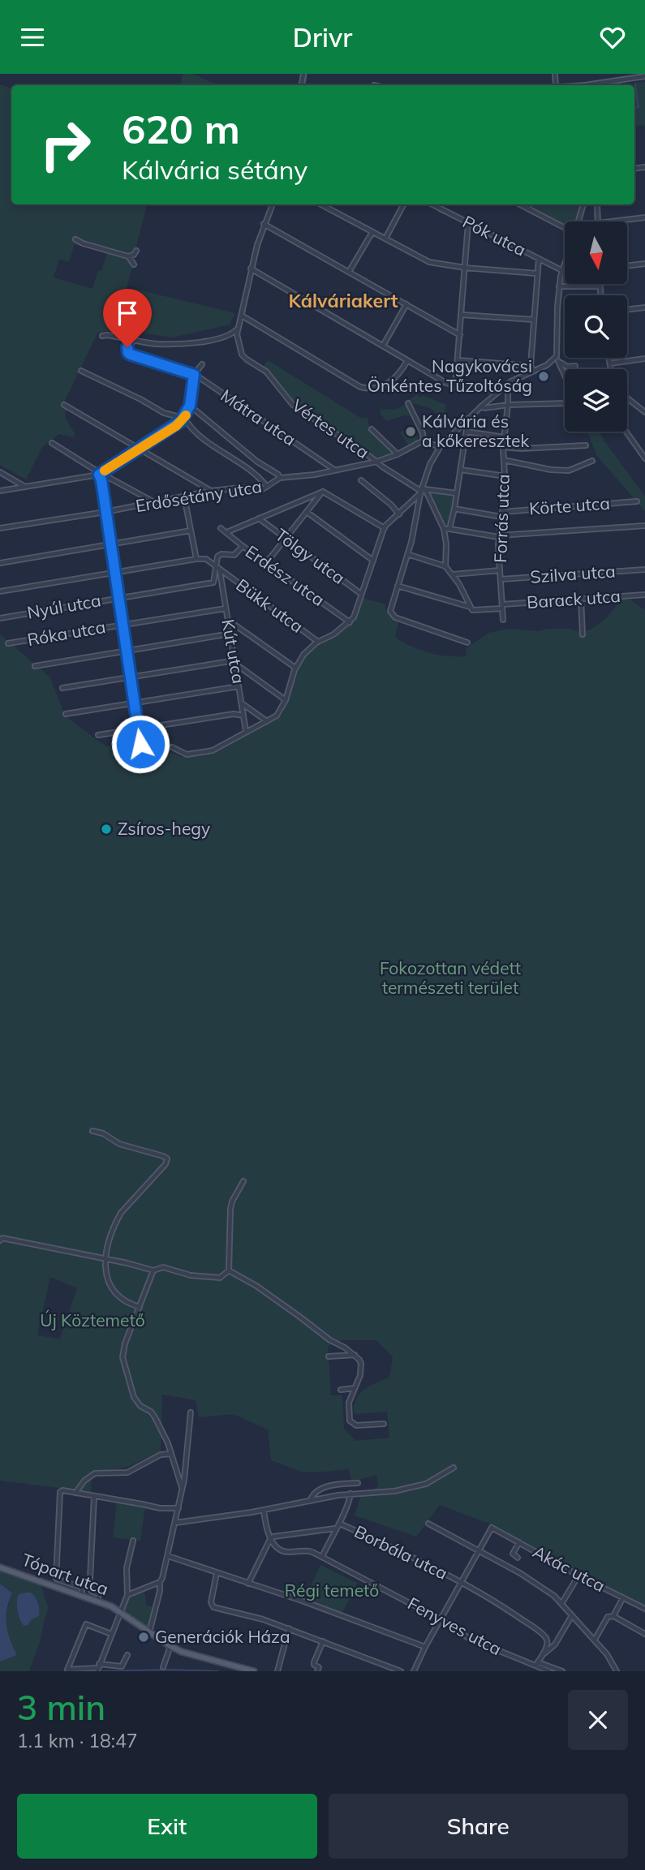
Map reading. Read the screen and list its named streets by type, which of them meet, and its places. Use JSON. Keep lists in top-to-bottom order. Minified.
{"streets":{"main road":["Tópart utca"],"street":["Pók utca","Mátra utca","Vértes utca","Erdősétány utca","Körte utca","Forrás utca","Tölgy utca","Szilva utca","Erdész utca","Barack utca","Bükk utca","Nyúl utca","Róka utca","Kút utca","Borbála utca","Akác utca","Fenyves utca"]},"crossings":[["Mátra utca","Erdősétány utca"],["Vértes utca","Erdősétány utca"],["Körte utca","Forrás utca"],["Forrás utca","Szilva utca"],["Forrás utca","Barack utca"],["Bükk utca","Nyúl utca"],["Bükk utca","Kút utca"],["Nyúl utca","Kút utca"],["Róka utca","Kút utca"]],"districts":["Kálváriakert"],"parks":["Fokozottan védett természeti terület","Új Köztemető","Régi temető"],"places":["Nagykovácsi Önkéntes Tűzoltóság","Kálvária és a kőkeresztek","Zsíros-hegy","Generációk Háza"],"north":"bottom","page":{"header":"Drivr","turn":["620 m","Kálvária sétány"],"heading":["3 min","1.1 km · 18:47"],"buttons":["Exit","Share"]}}
